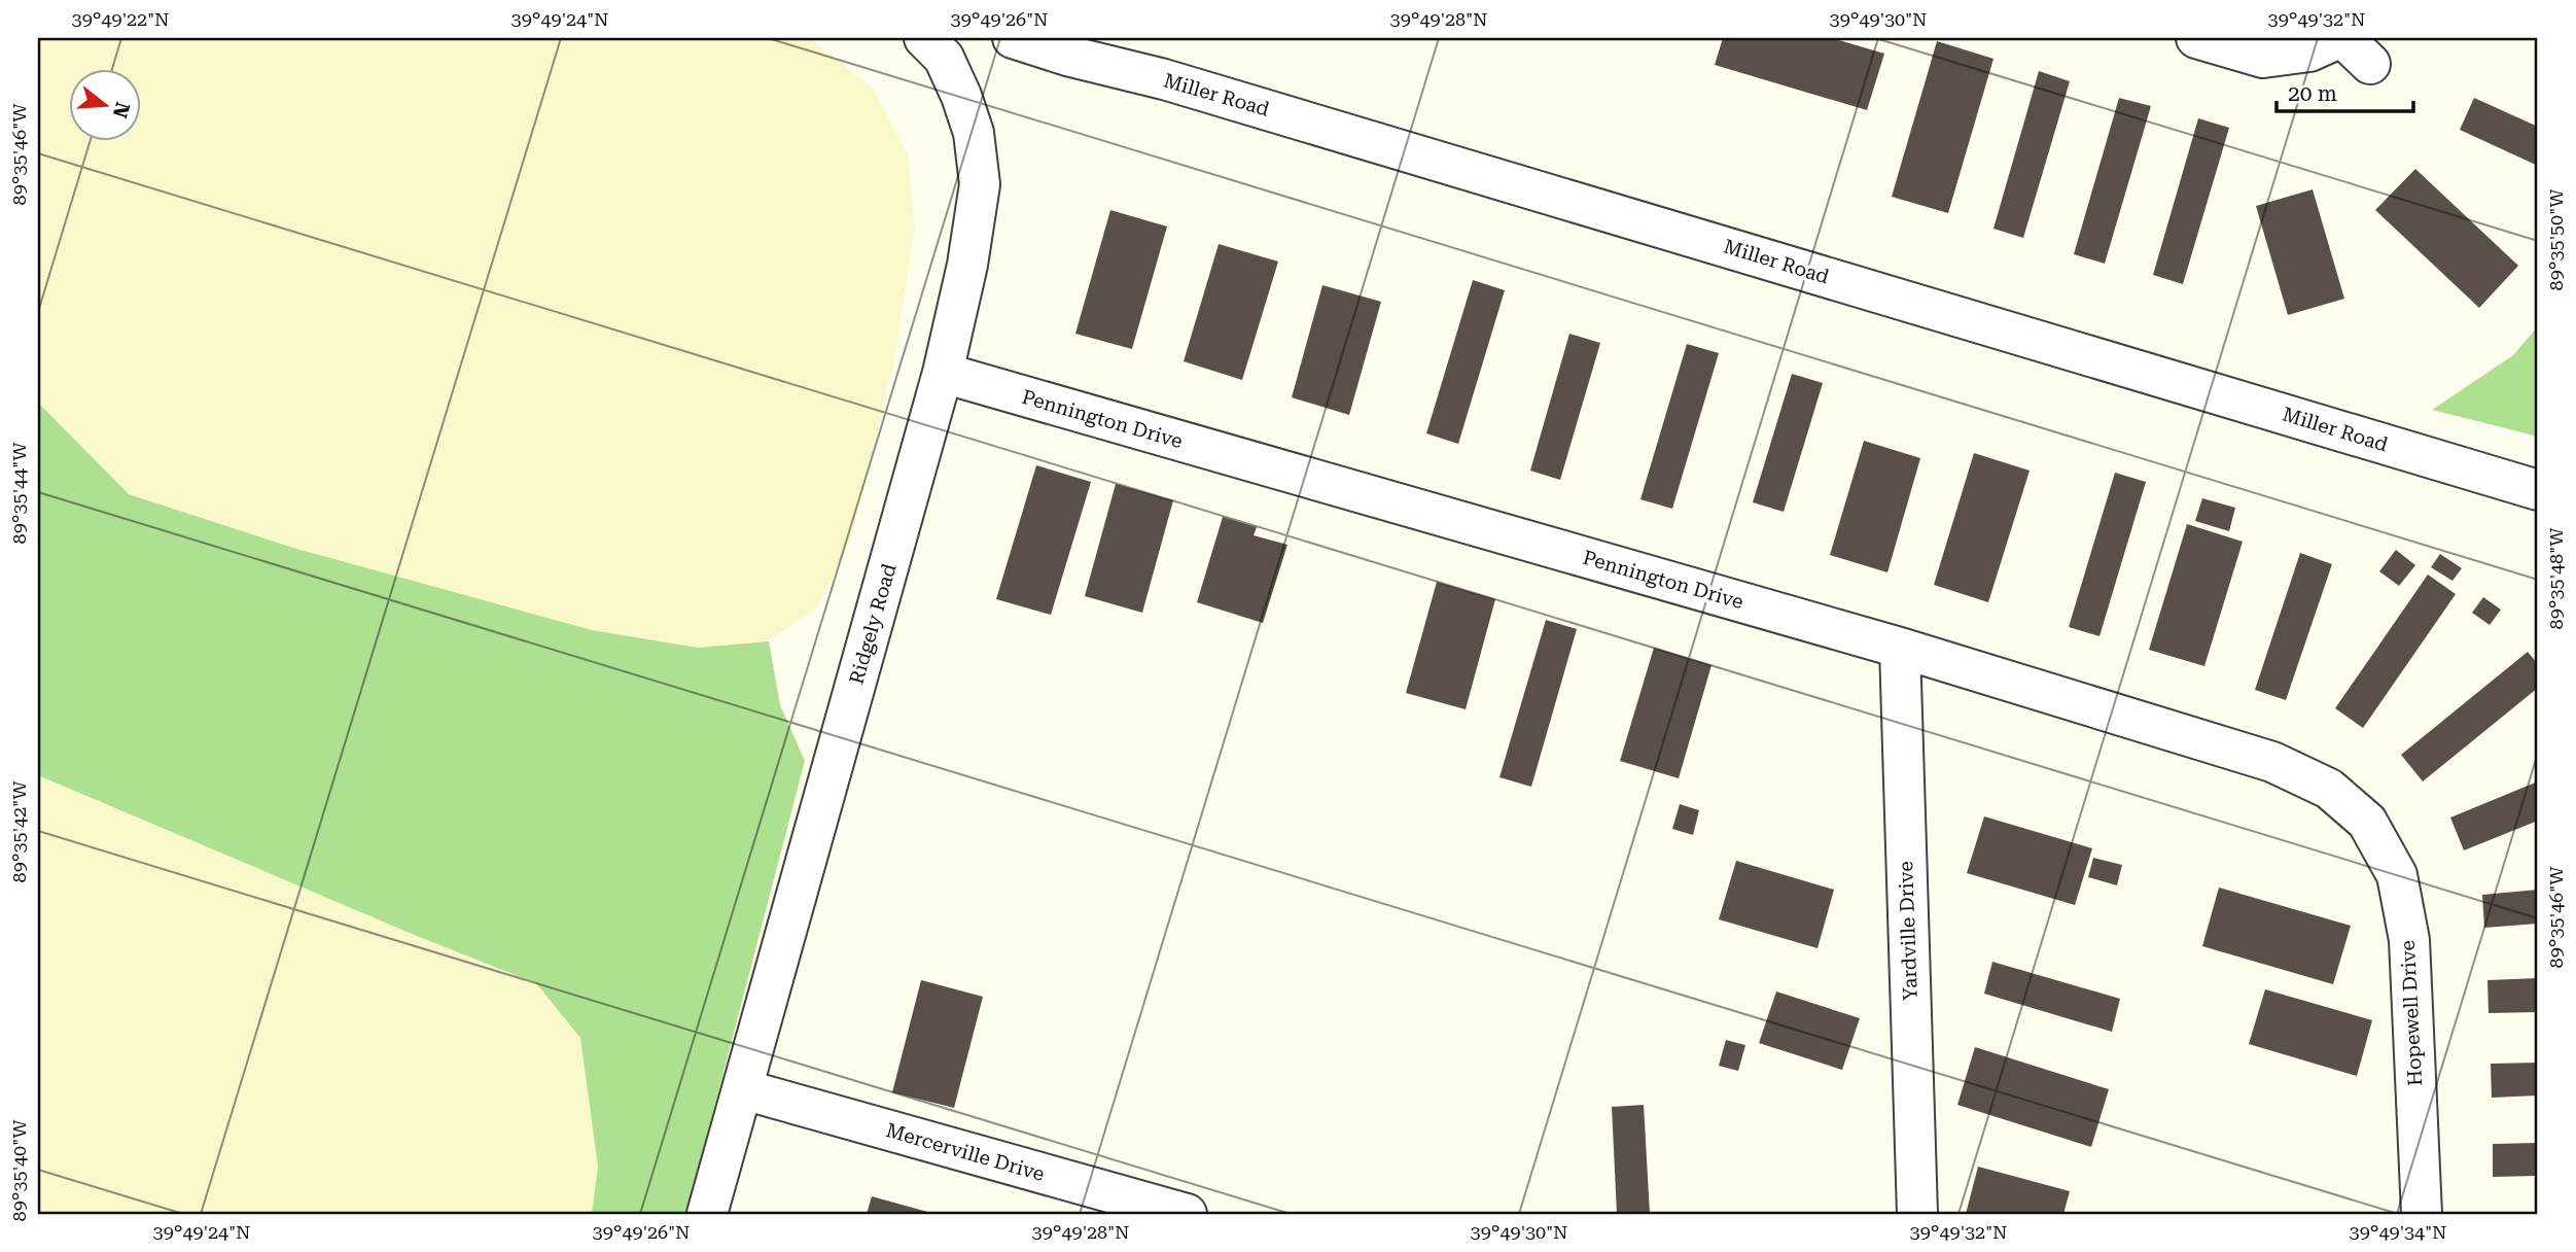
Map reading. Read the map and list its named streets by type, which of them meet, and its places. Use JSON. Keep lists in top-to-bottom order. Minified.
{"streets":{"street":["Miller Road","Pennington Drive","Ridgely Road","Yardville Drive","Hopewell Drive","Mercerville Drive"]},"crossings":[["Pennington Drive","Ridgely Road"],["Pennington Drive","Yardville Drive"],["Pennington Drive","Hopewell Drive"],["Ridgely Road","Mercerville Drive"]],"scale_bar":"20 m","north":"right","coordinates":["39°49'22\"N","39°49'24\"N","39°49'26\"N","39°49'28\"N","39°49'30\"N","39°49'32\"N","89°35'46\"W","89°35'50\"W","89°35'44\"W","89°35'48\"W","89°35'42\"W","89°35'40\"W","39°49'34\"N"]}
